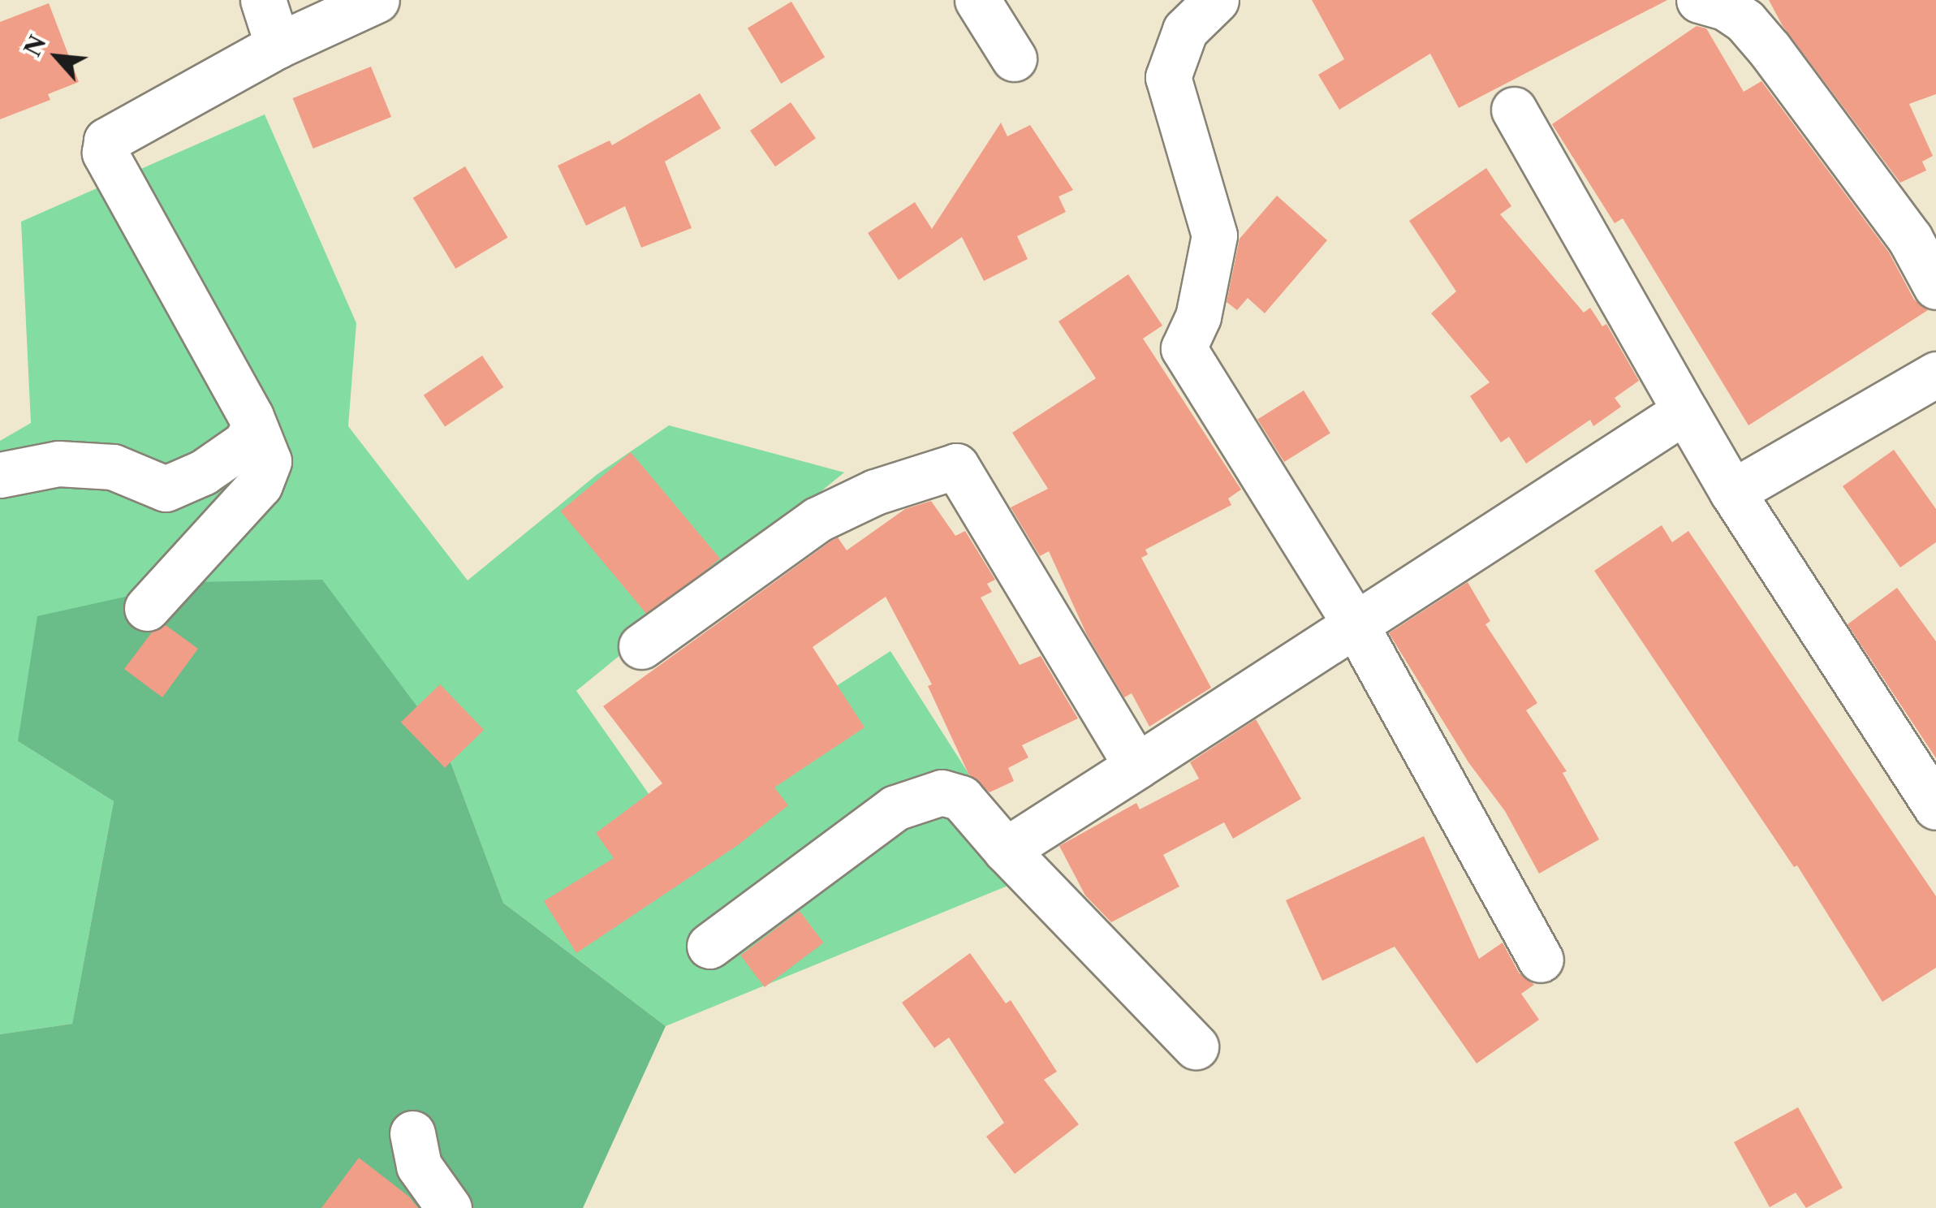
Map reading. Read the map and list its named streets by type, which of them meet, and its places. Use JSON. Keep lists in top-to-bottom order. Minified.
{"north":"top left"}
